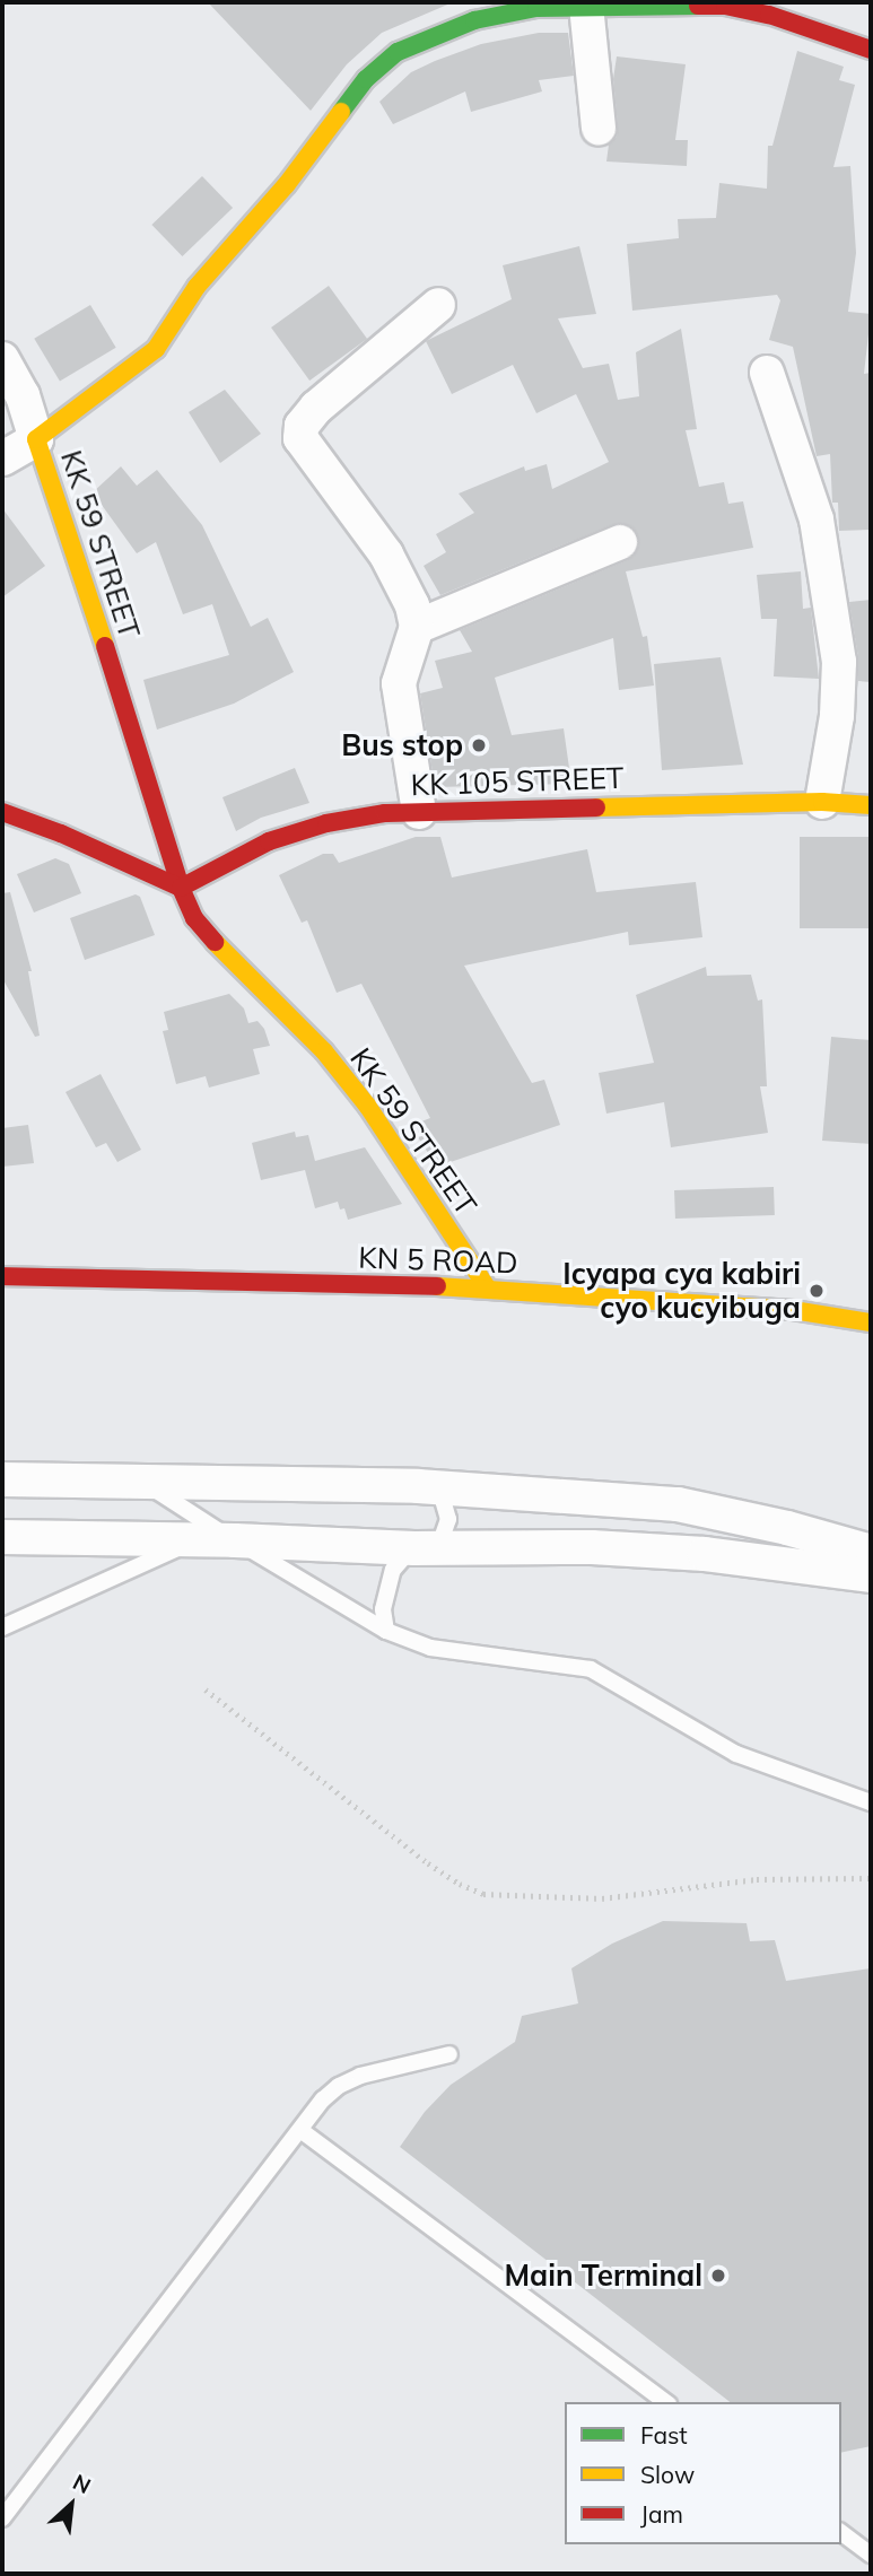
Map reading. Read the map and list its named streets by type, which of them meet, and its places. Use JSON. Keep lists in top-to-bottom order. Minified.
{"streets":{"street":["KK 59 STREET","KK 105 STREET","KN 5 ROAD"]},"crossings":[["KK 59 STREET","KK 105 STREET"],["KK 59 STREET","KN 5 ROAD"]],"places":["Bus stop","Icyapa cya kabiri cyo kucyibuga","Main Terminal"],"legend":["Fast","Slow","Jam"],"north":"top right"}
